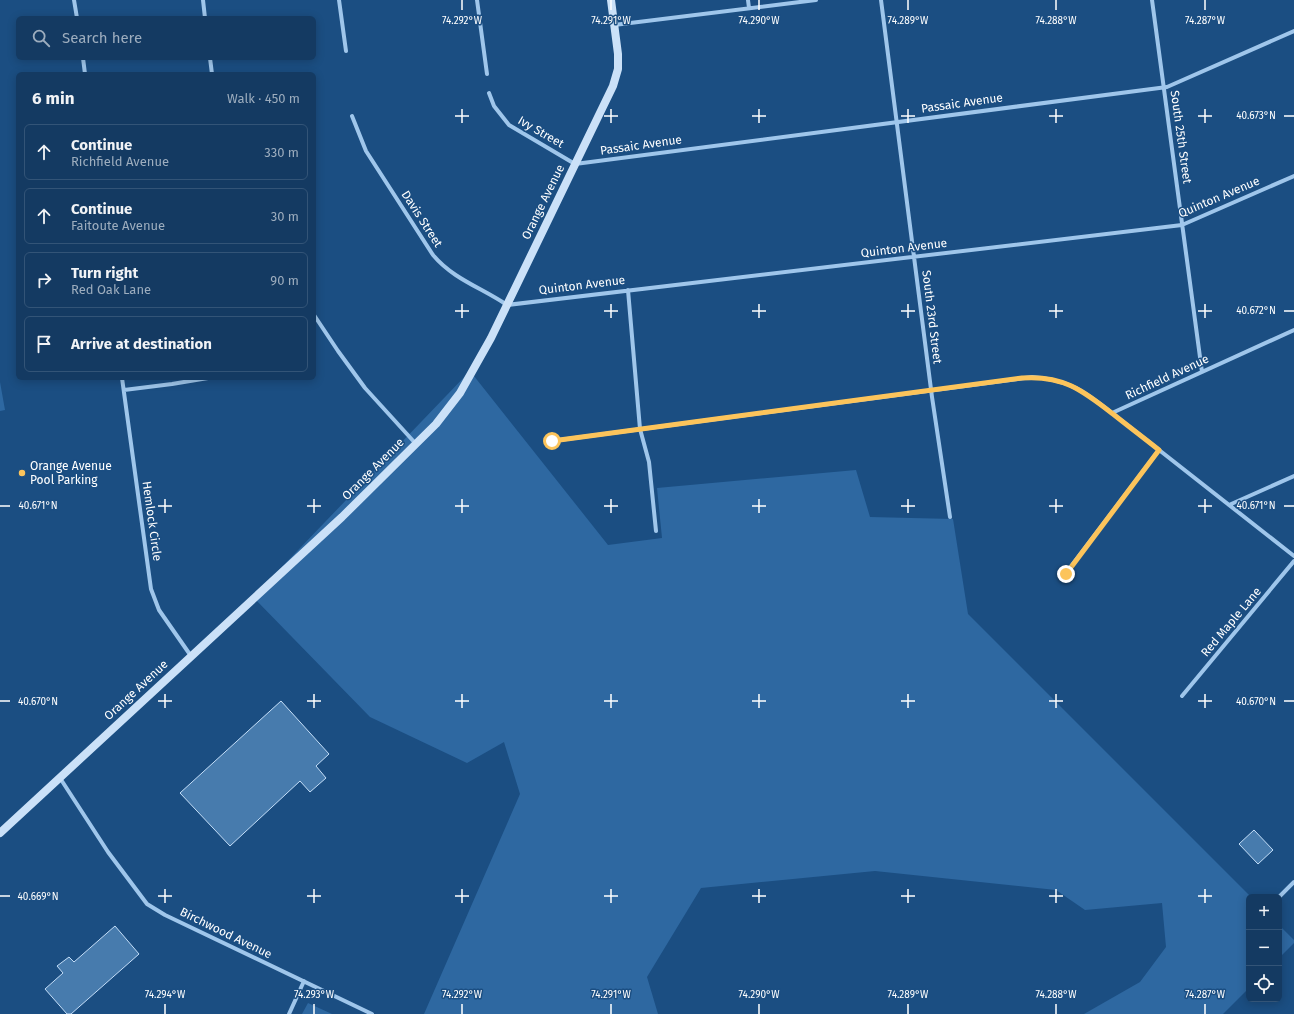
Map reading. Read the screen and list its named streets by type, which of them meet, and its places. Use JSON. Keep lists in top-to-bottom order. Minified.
{"streets":{"street":["Passaic Avenue","Ivy Street","South 25th Street","Quinton Avenue","Orange Avenue","Davis Street","South 23rd Street","Richfield Avenue","Hemlock Circle","Red Maple Lane","Birchwood Avenue"]},"crossings":[["Passaic Avenue","Ivy Street"],["Passaic Avenue","South 25th Street"],["Passaic Avenue","Orange Avenue"],["Passaic Avenue","South 23rd Street"],["Ivy Street","Orange Avenue"],["South 25th Street","Quinton Avenue"],["South 25th Street","Richfield Avenue"],["Quinton Avenue","Orange Avenue"],["Quinton Avenue","Davis Street"],["Quinton Avenue","South 23rd Street"],["Orange Avenue","Davis Street"],["Orange Avenue","Hemlock Circle"],["Orange Avenue","Birchwood Avenue"]],"places":["Orange Avenue Pool Parking"],"page":{"search":"Search here","heading":["6 min","Walk · 450 m"],"list":[["Continue","Richfield Avenue","330 m"],["Continue","Faitoute Avenue","30 m"],["Turn right","Red Oak Lane","90 m"],"Arrive at destination"],"map_buttons":["+","−"]},"coordinates":["74.292°W","74.291°W","74.290°W","74.289°W","74.288°W","74.287°W","40.673°N","40.672°N","40.671°N","40.670°N","40.669°N","74.294°W","74.293°W"]}
